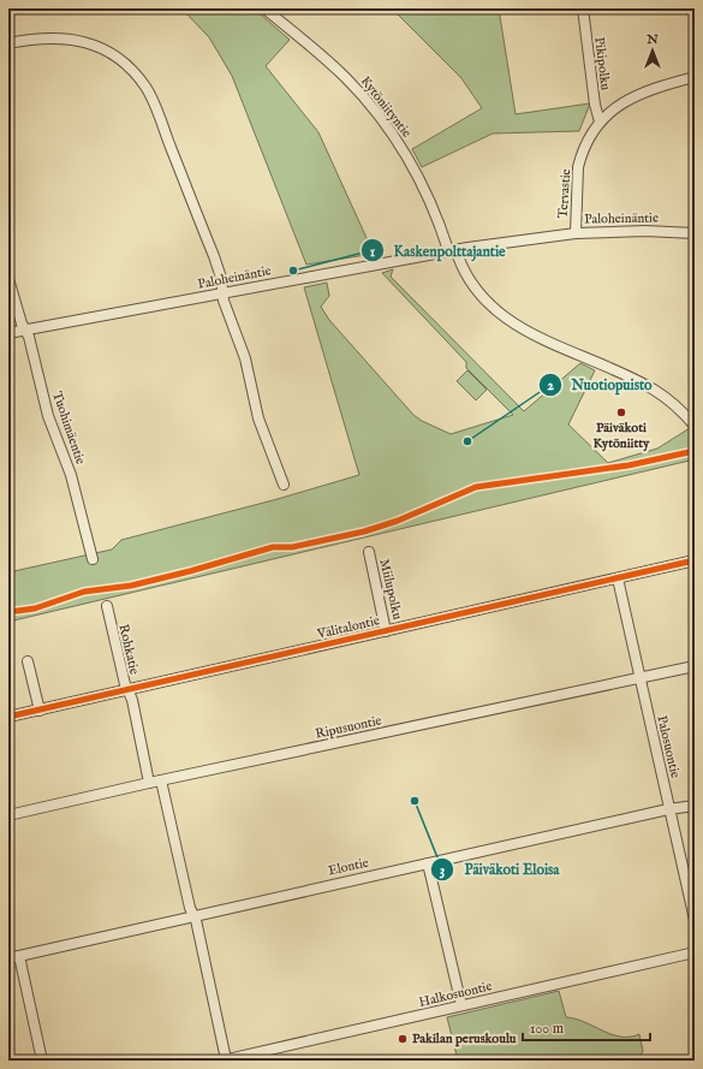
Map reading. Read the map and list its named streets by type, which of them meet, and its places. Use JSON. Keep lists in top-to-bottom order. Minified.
{"streets":{"street":["Pikipolku","Kytöniityntie","Tervastie","Paloheinäntie","Tuohimäentie","Miilupolku","Välitalontie","Rohkatie","Ripusuontie","Palosuontie","Elontie","Halkosuontie"]},"crossings":[["Pikipolku","Tervastie"],["Kytöniityntie","Paloheinäntie"],["Tervastie","Paloheinäntie"],["Paloheinäntie","Tuohimäentie"],["Miilupolku","Välitalontie"],["Välitalontie","Rohkatie"],["Välitalontie","Palosuontie"],["Rohkatie","Ripusuontie"],["Ripusuontie","Palosuontie"],["Palosuontie","Elontie"]],"places":["Kaskenpolttajantie","Päiväkoti Kytöniitty","Nuotiopuisto","Päiväkoti Eloisa","Pakilan peruskoulu"],"scale_bar":"100 m","north":"top"}
